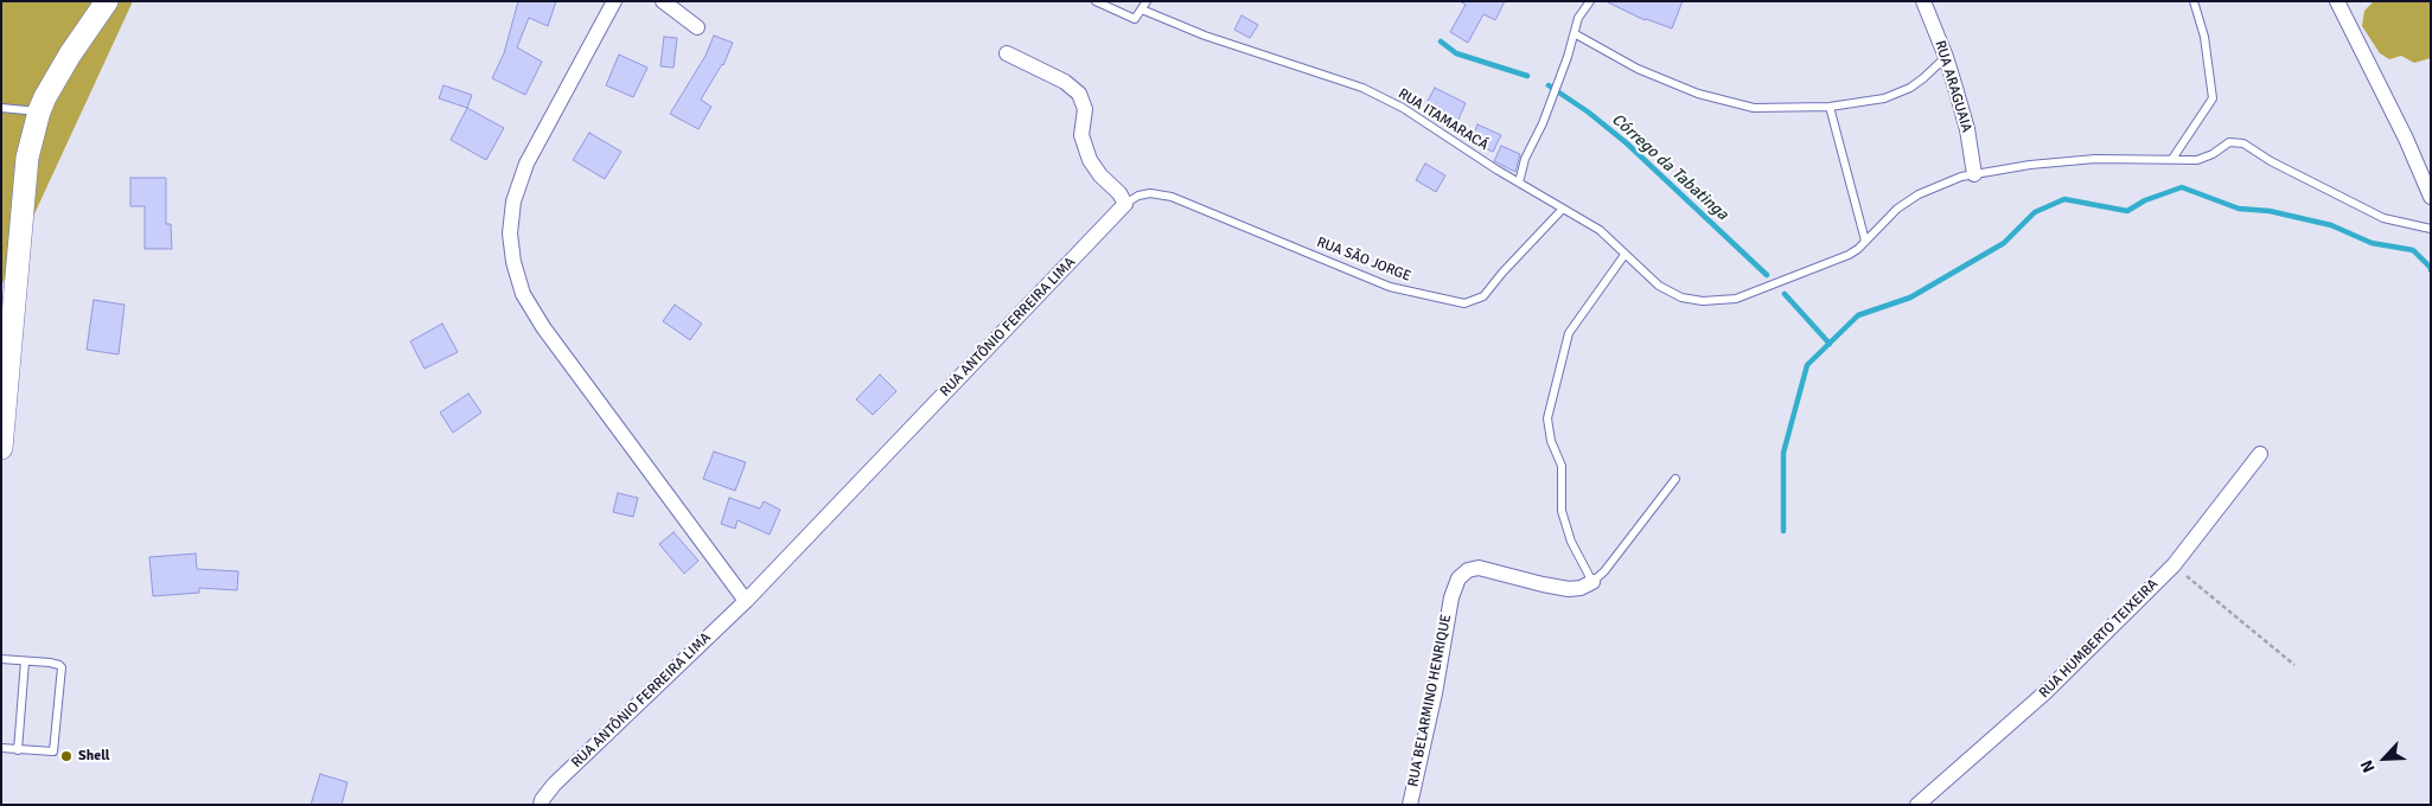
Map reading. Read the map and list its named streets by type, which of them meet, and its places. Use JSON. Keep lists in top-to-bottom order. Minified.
{"streets":{"street":["RUA ARAGUAIA","RUA ANTÔNIO FERREIRA LIMA","RUA HUMBERTO TEIXEIRA","RUA BELARMINO HENRIQUE"],"lane":["RUA ITAMARACÁ","RUA SÃO JORGE"]},"crossings":[["RUA ARAGUAIA","RUA ITAMARACÁ"],["RUA ITAMARACÁ","RUA SÃO JORGE"],["RUA SÃO JORGE","RUA ANTÔNIO FERREIRA LIMA"]],"water":["Córrego da Tabatinga"],"places":["Shell"],"north":"bottom left"}
